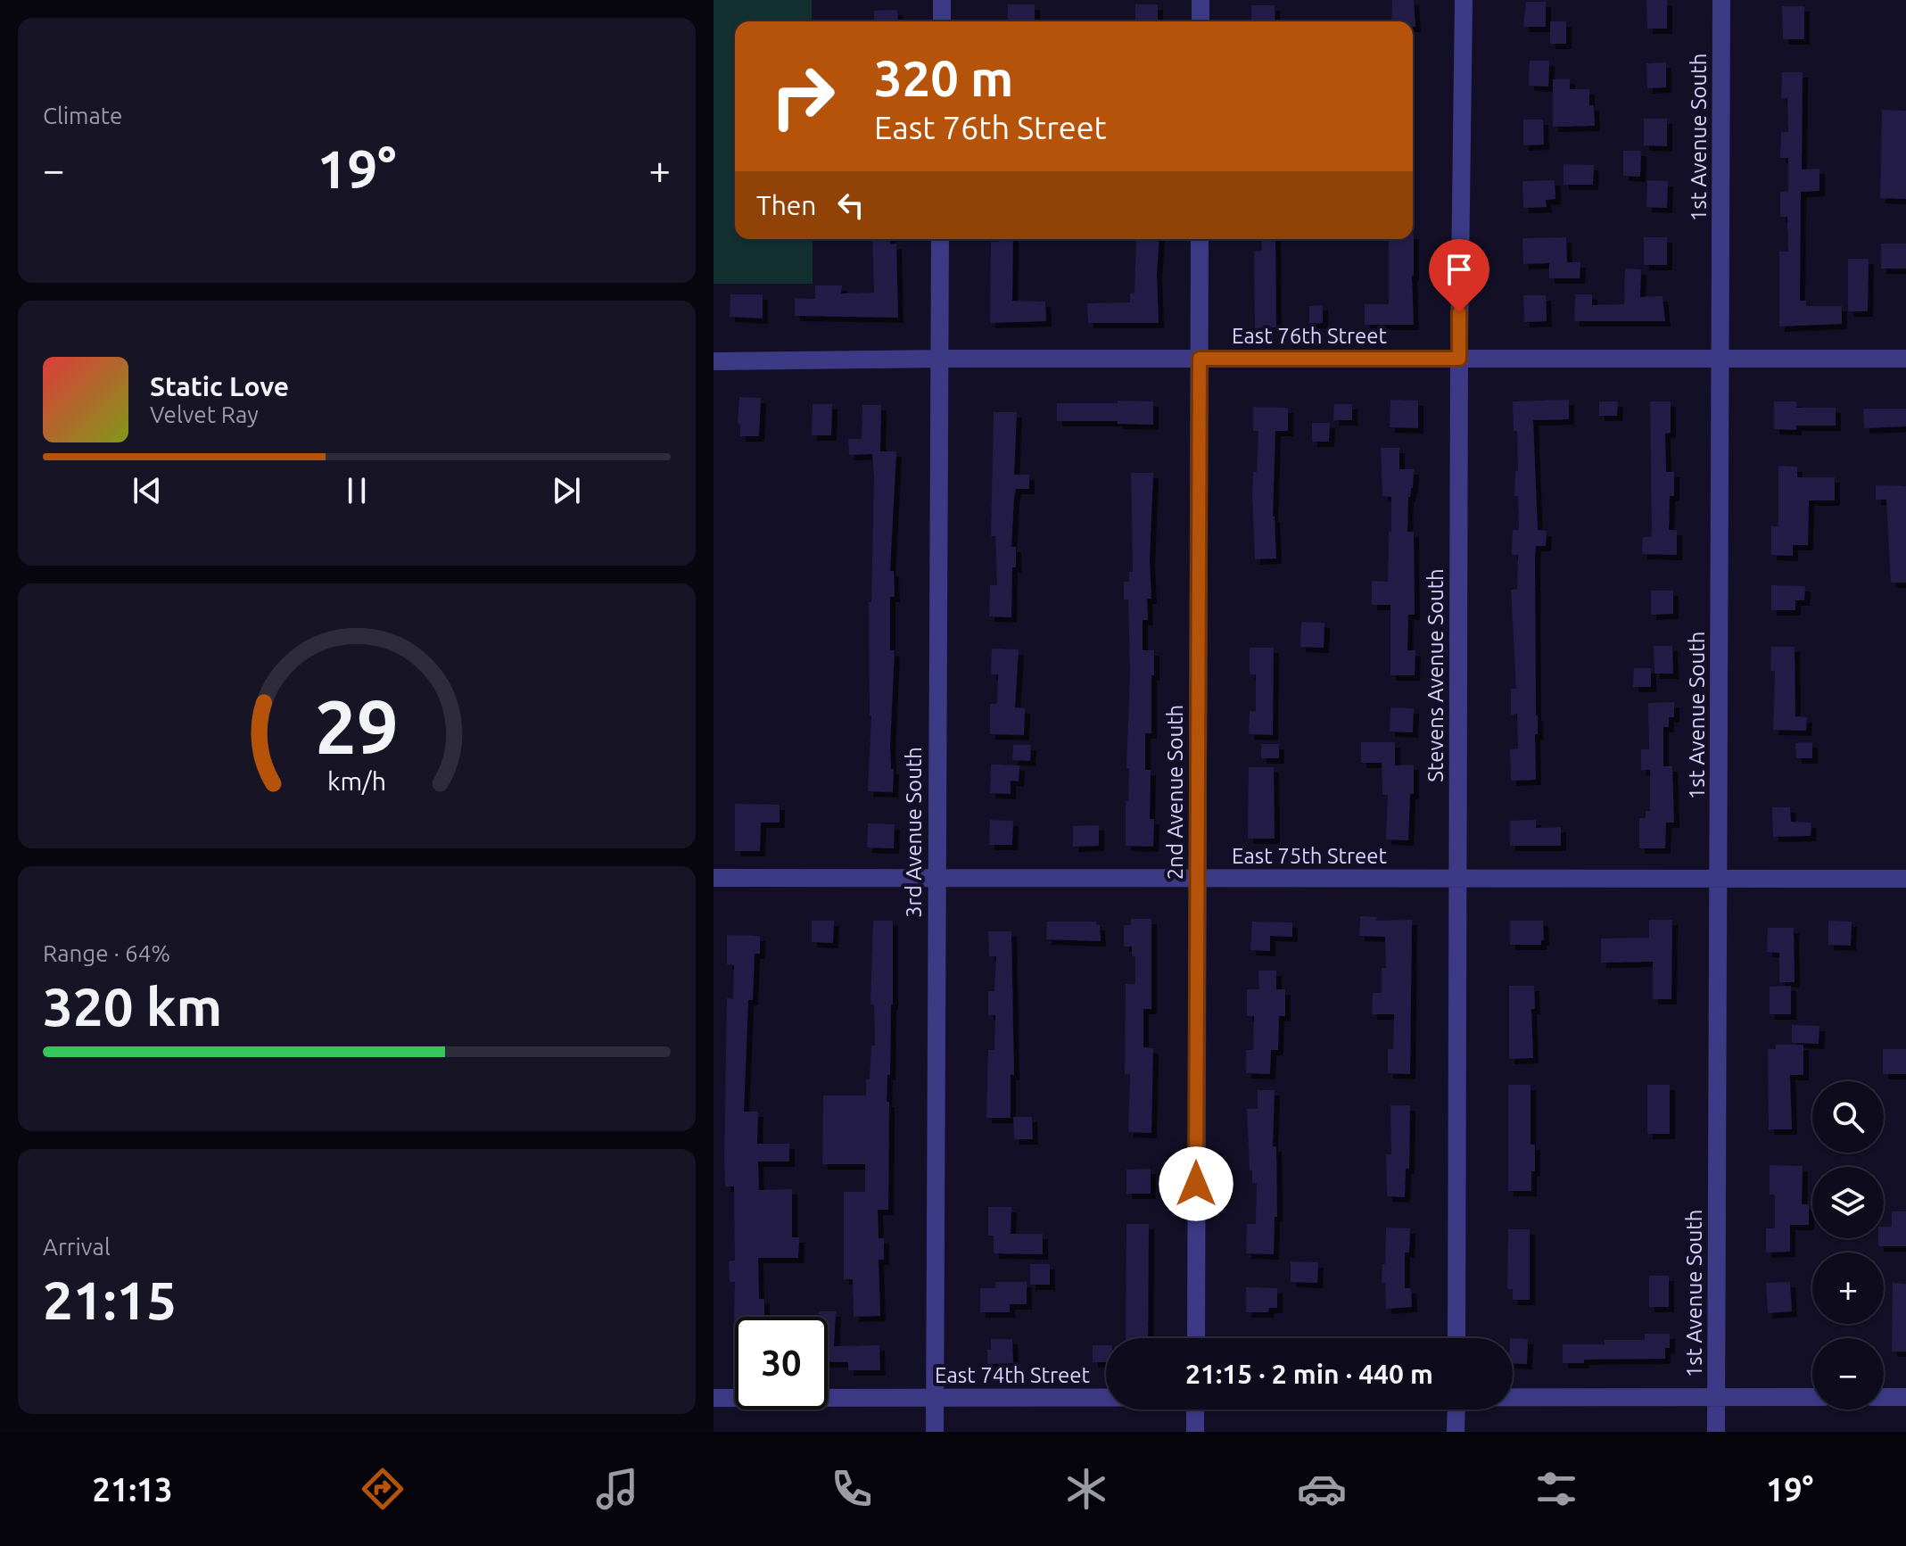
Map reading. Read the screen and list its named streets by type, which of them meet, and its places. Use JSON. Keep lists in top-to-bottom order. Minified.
{"streets":{"street":["1st Avenue South","East 76th Street","Stevens Avenue South","2nd Avenue South","3rd Avenue South","East 75th Street","East 74th Street"]},"crossings":[["1st Avenue South","East 76th Street"],["1st Avenue South","East 75th Street"],["1st Avenue South","East 74th Street"],["East 76th Street","Stevens Avenue South"],["East 76th Street","2nd Avenue South"],["East 76th Street","3rd Avenue South"],["Stevens Avenue South","East 75th Street"],["2nd Avenue South","East 75th Street"],["3rd Avenue South","East 75th Street"],["3rd Avenue South","East 74th Street"]],"page":{"tile":["Climate",["Range · 64%","320 km"],["Arrival","21:15"]],"turn":["320 m","East 76th Street"],"heat":["−","19°","+"],"then":"Then","song":["Static Love","Velvet Ray"],"map_buttons":["+","−"],"limit":"30","trip":"21:15 · 2 min · 440 m","tabs":["21:13","19°"],"gauge":["29","km/h"]}}
